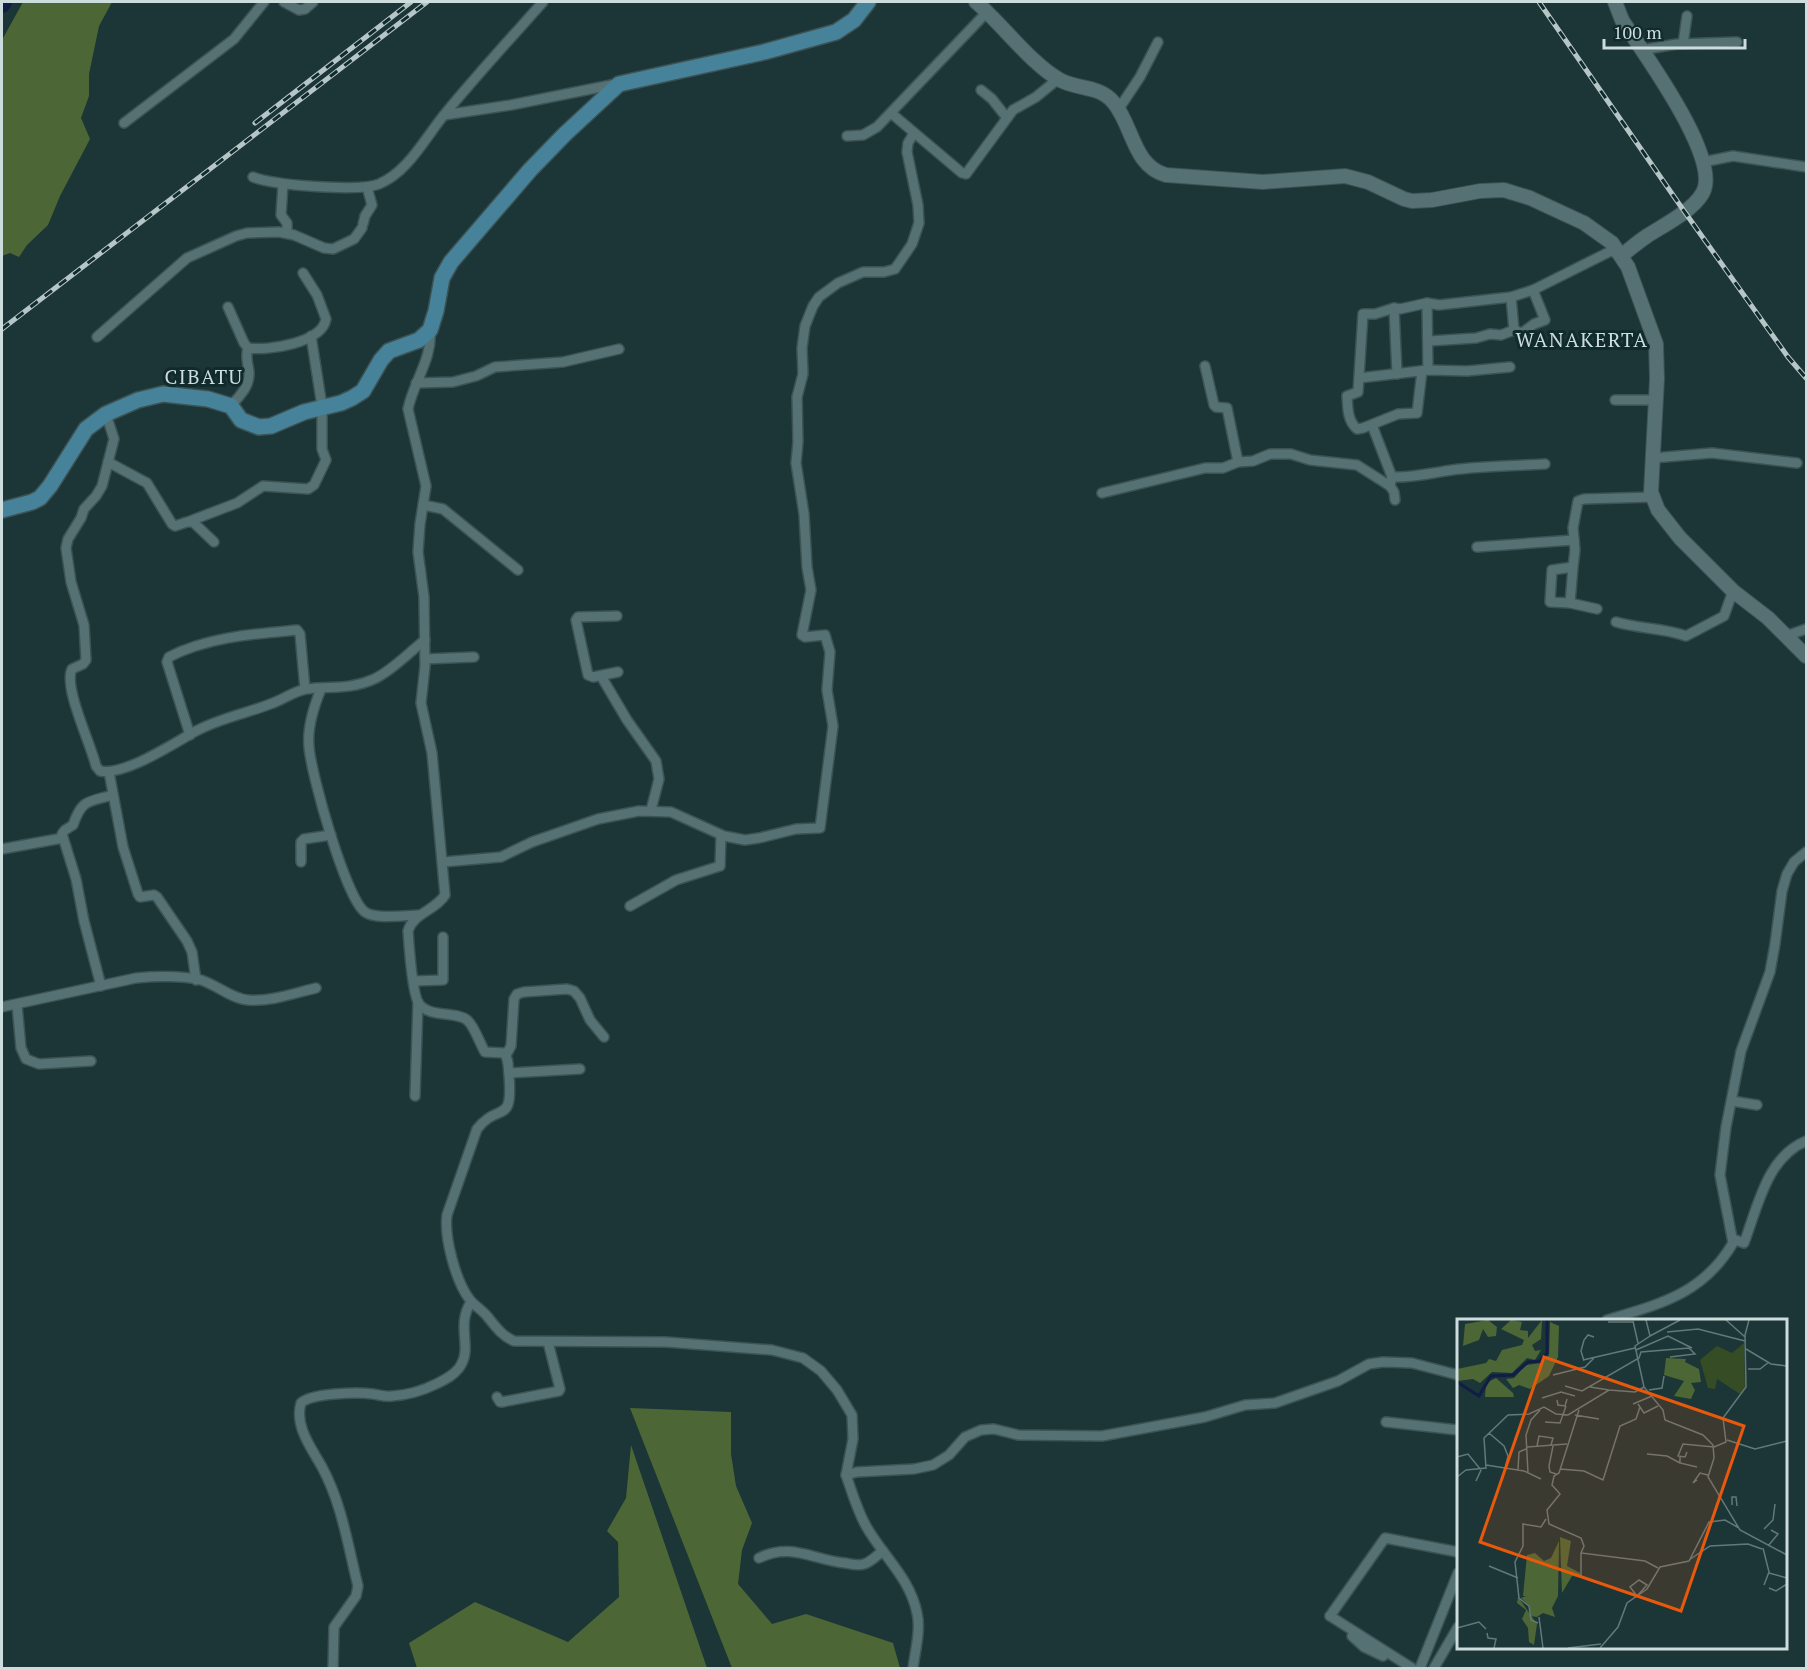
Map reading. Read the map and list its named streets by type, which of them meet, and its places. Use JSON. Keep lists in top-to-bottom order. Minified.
{"districts":["WANAKERTA","CIBATU"],"scale_bar":"100 m"}
